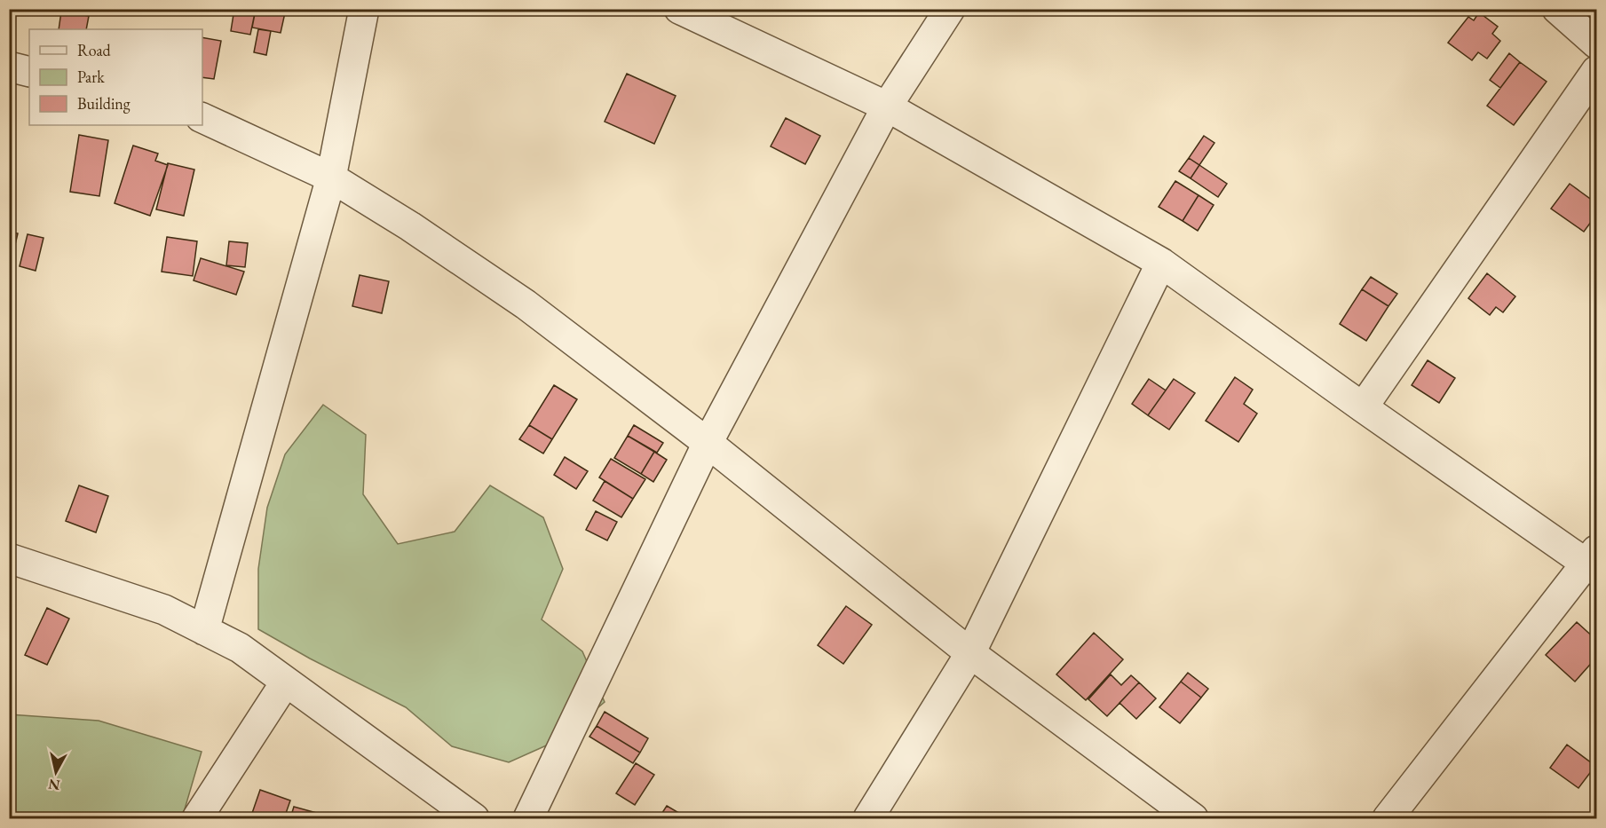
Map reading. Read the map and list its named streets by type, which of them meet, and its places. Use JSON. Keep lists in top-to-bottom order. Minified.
{"legend":["Road","Park","Building"],"north":"bottom"}
